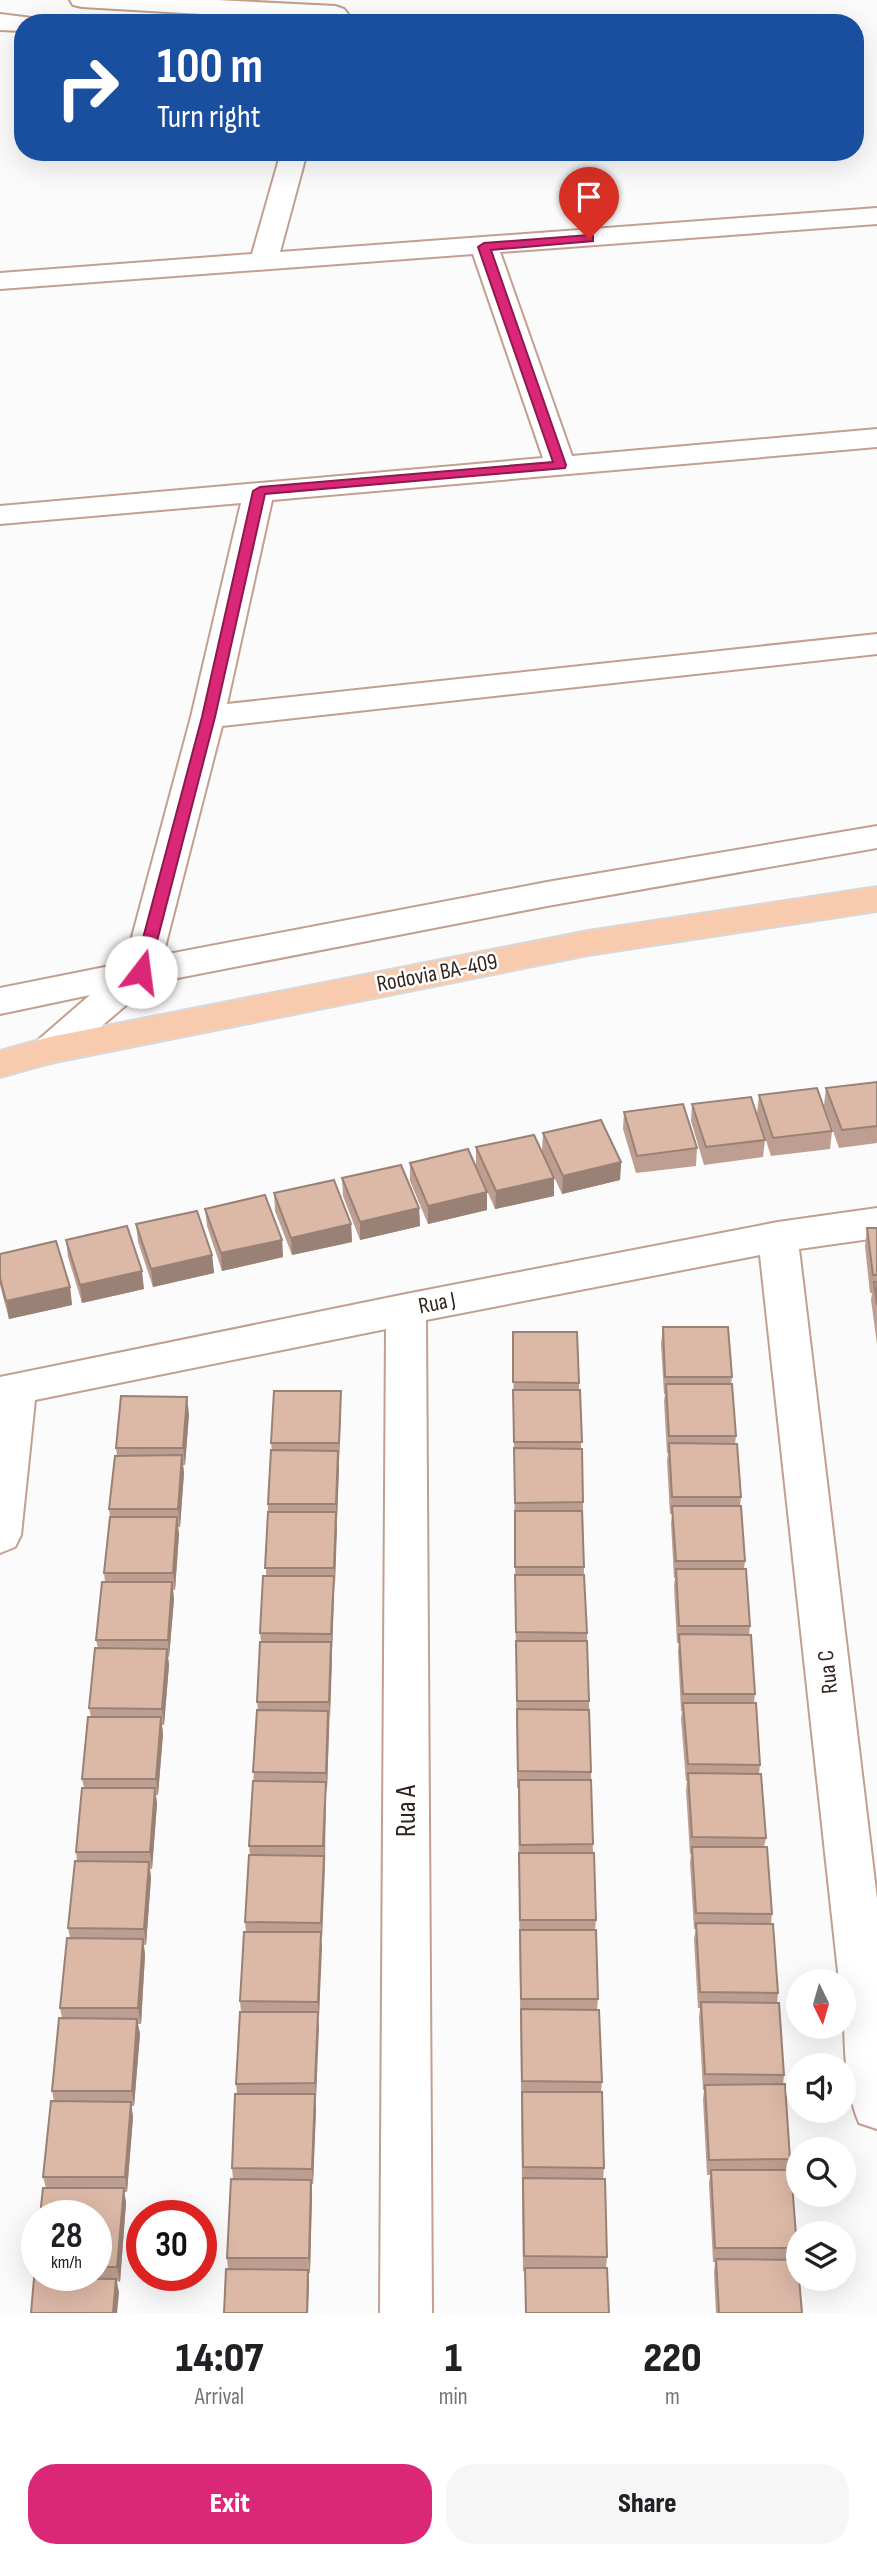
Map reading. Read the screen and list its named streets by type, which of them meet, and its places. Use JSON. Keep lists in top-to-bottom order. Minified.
{"streets":{"main road":["Rodovia BA-409"],"street":["Rua J","Rua C","Rua A"]},"crossings":[["Rua J","Rua C"],["Rua J","Rua A"]],"north":"bottom","page":{"turn":["100 m","Turn right"],"speed":"28 km/h","limit":"30","eta":["14:07","Arrival","1","min","220","m"],"buttons":["Exit","Share"]}}
